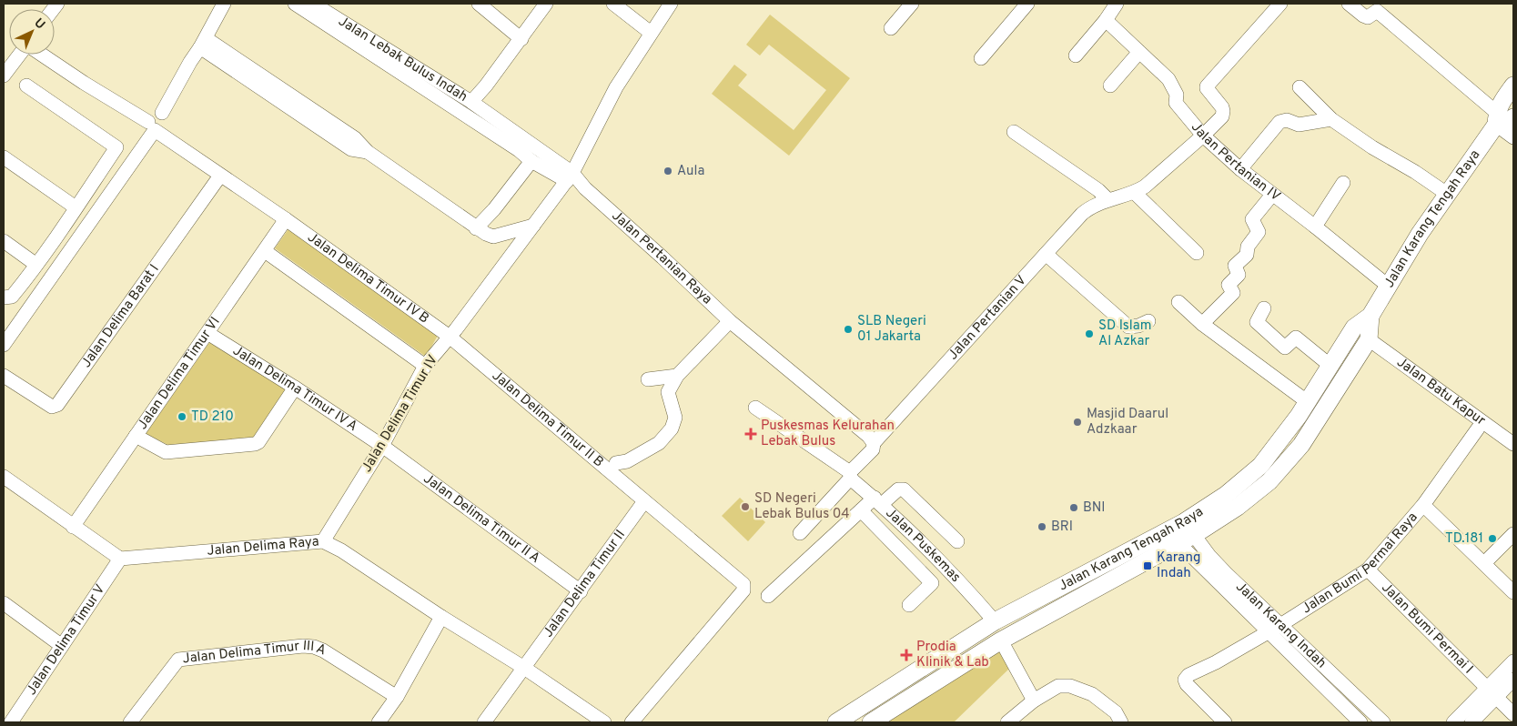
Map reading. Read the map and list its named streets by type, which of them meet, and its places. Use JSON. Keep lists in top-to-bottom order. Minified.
{"streets":{"main road":["Jalan Karang Tengah Raya"],"street":["Jalan Lebak Bulus Indah","Jalan Pertanian IV","Jalan Pertanian Raya","Jalan Delima Timur IV B","Jalan Delima Barat I","Jalan Pertanian V","Jalan Delima Timur VI","Jalan Delima Timur IV A","Jalan Batu Kapur","Jalan Delima Timur IV","Jalan Delima Timur II B","Jalan Delima Timur II A","Jalan Puskemas","Jalan Delima Raya","Jalan Bumi Permai Raya","Jalan Delima Timur II","Jalan Karang Indah","Jalan Bumi Permai I","Jalan Delima Timur V","Jalan Delima Timur III A"]},"crossings":[["Jalan Pertanian IV","Jalan Karang Tengah Raya"],["Jalan Pertanian IV","Jalan Pertanian V"],["Jalan Karang Tengah Raya","Jalan Batu Kapur"],["Jalan Karang Tengah Raya","Jalan Puskemas"],["Jalan Karang Tengah Raya","Jalan Karang Indah"],["Jalan Pertanian Raya","Jalan Pertanian V"],["Jalan Pertanian Raya","Jalan Delima Timur IV"],["Jalan Delima Timur IV B","Jalan Delima Timur VI"],["Jalan Delima Timur IV B","Jalan Delima Timur IV"],["Jalan Delima Timur IV B","Jalan Delima Timur II B"],["Jalan Delima Timur VI","Jalan Delima Timur IV A"],["Jalan Delima Timur IV A","Jalan Delima Timur IV"],["Jalan Delima Timur IV A","Jalan Delima Timur II A"],["Jalan Delima Timur IV","Jalan Delima Timur II B"],["Jalan Delima Timur IV","Jalan Delima Timur II A"],["Jalan Delima Timur IV","Jalan Delima Raya"],["Jalan Delima Timur II B","Jalan Delima Timur II"],["Jalan Delima Timur II A","Jalan Delima Timur II"],["Jalan Delima Raya","Jalan Delima Timur II"],["Jalan Delima Raya","Jalan Delima Timur V"],["Jalan Bumi Permai Raya","Jalan Karang Indah"],["Jalan Bumi Permai Raya","Jalan Bumi Permai I"]],"places":{"other":["Aula","SLB Negeri 01 Jakarta","SD Islam Al Azkar","TD 210","Masjid Daarul Adzkaar","SD Negeri Lebak Bulus 04","BNI","BRI","TD.181"],"health":["Puskesmas Kelurahan Lebak Bulus","Prodia Klinik & Lab"],"transit":["Karang Indah"]},"north":"top right"}
